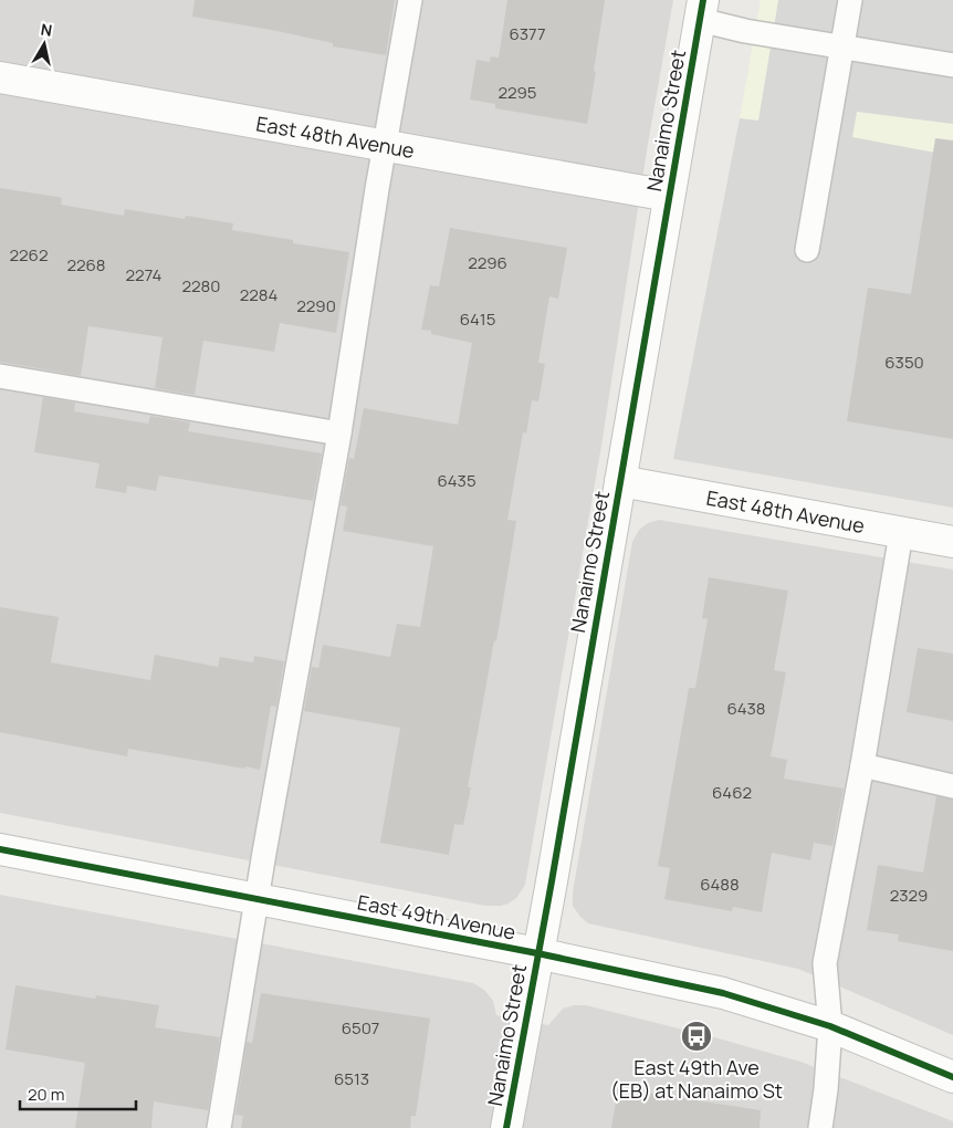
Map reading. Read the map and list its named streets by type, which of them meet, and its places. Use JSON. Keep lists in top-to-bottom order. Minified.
{"streets":{"street":["Nanaimo Street","East 48th Avenue","East 49th Avenue"]},"crossings":[["Nanaimo Street","East 48th Avenue"],["Nanaimo Street","East 49th Avenue"]],"places":{"bus stop":["East 49th Ave (EB) at Nanaimo St"]},"house_numbers":["6377","2295","2262","2296","2268","2274","2280","2284","2290","6415","6350","6435","6438","6462","6488","2329","6507","6513"],"scale_bar":"20 m","north":"top"}
